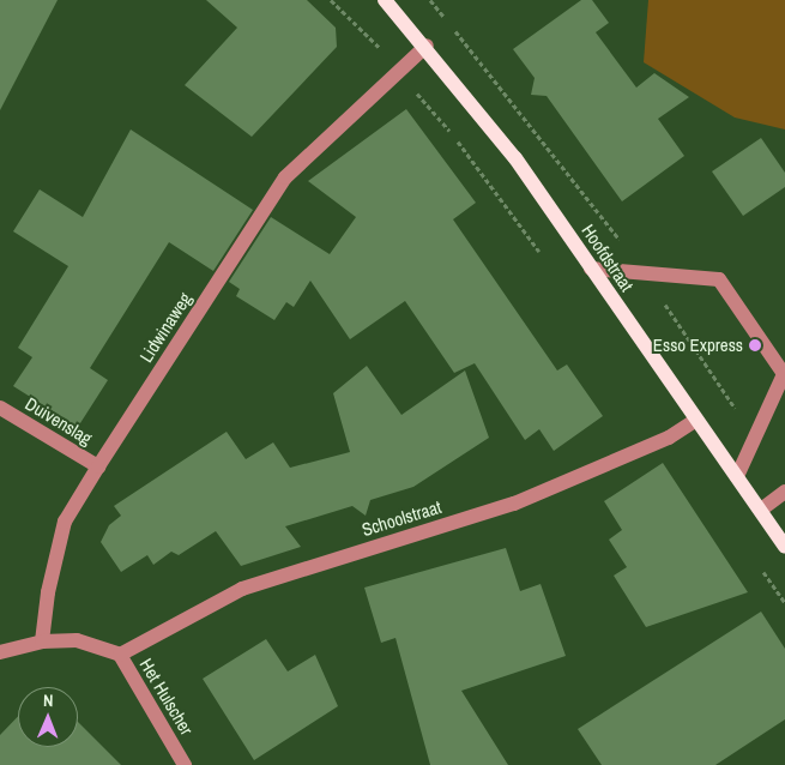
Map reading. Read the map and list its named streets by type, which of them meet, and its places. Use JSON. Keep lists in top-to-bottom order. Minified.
{"streets":{"main road":["Hoofdstraat"],"street":["Lidwinaweg","Duivenslag","Schoolstraat","Het Hulscher"]},"crossings":[["Hoofdstraat","Lidwinaweg"],["Hoofdstraat","Schoolstraat"],["Lidwinaweg","Duivenslag"],["Lidwinaweg","Het Hulscher"],["Schoolstraat","Het Hulscher"]],"places":["Esso Express"],"north":"top"}
